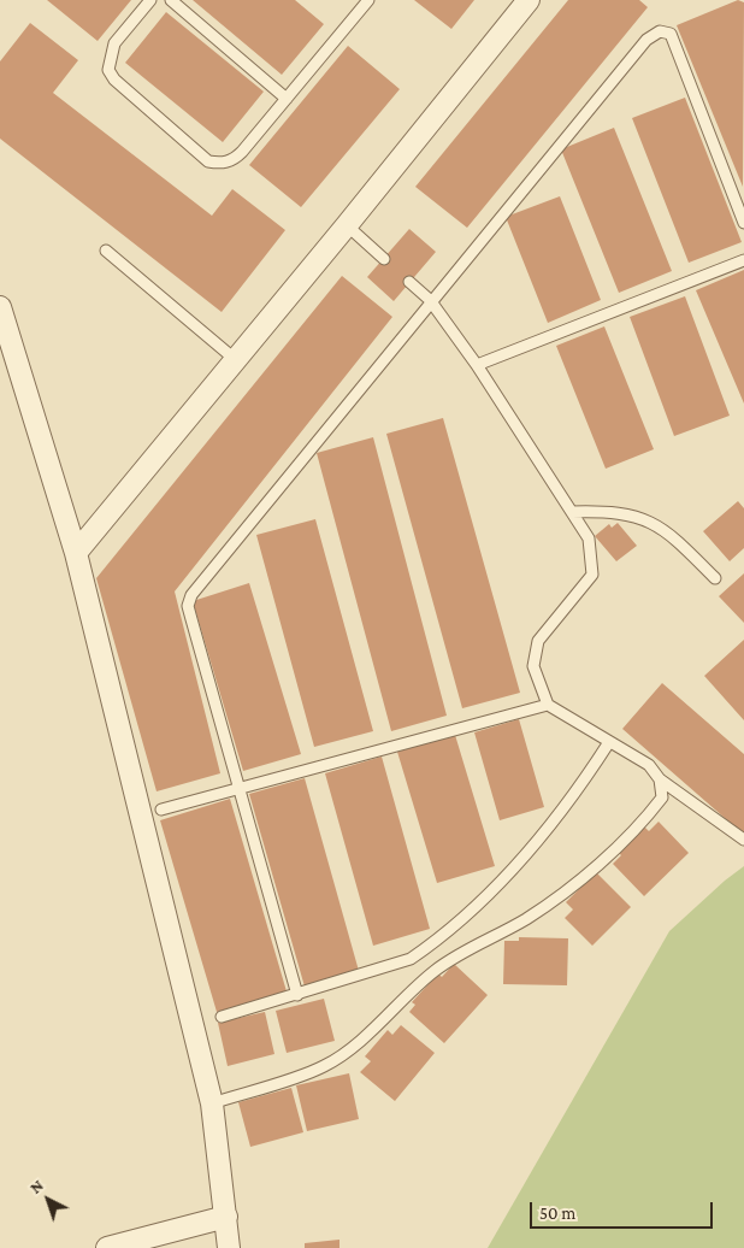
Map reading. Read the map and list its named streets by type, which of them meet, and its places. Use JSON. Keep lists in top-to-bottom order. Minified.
{"scale_bar":"50 m","north":"top left"}
